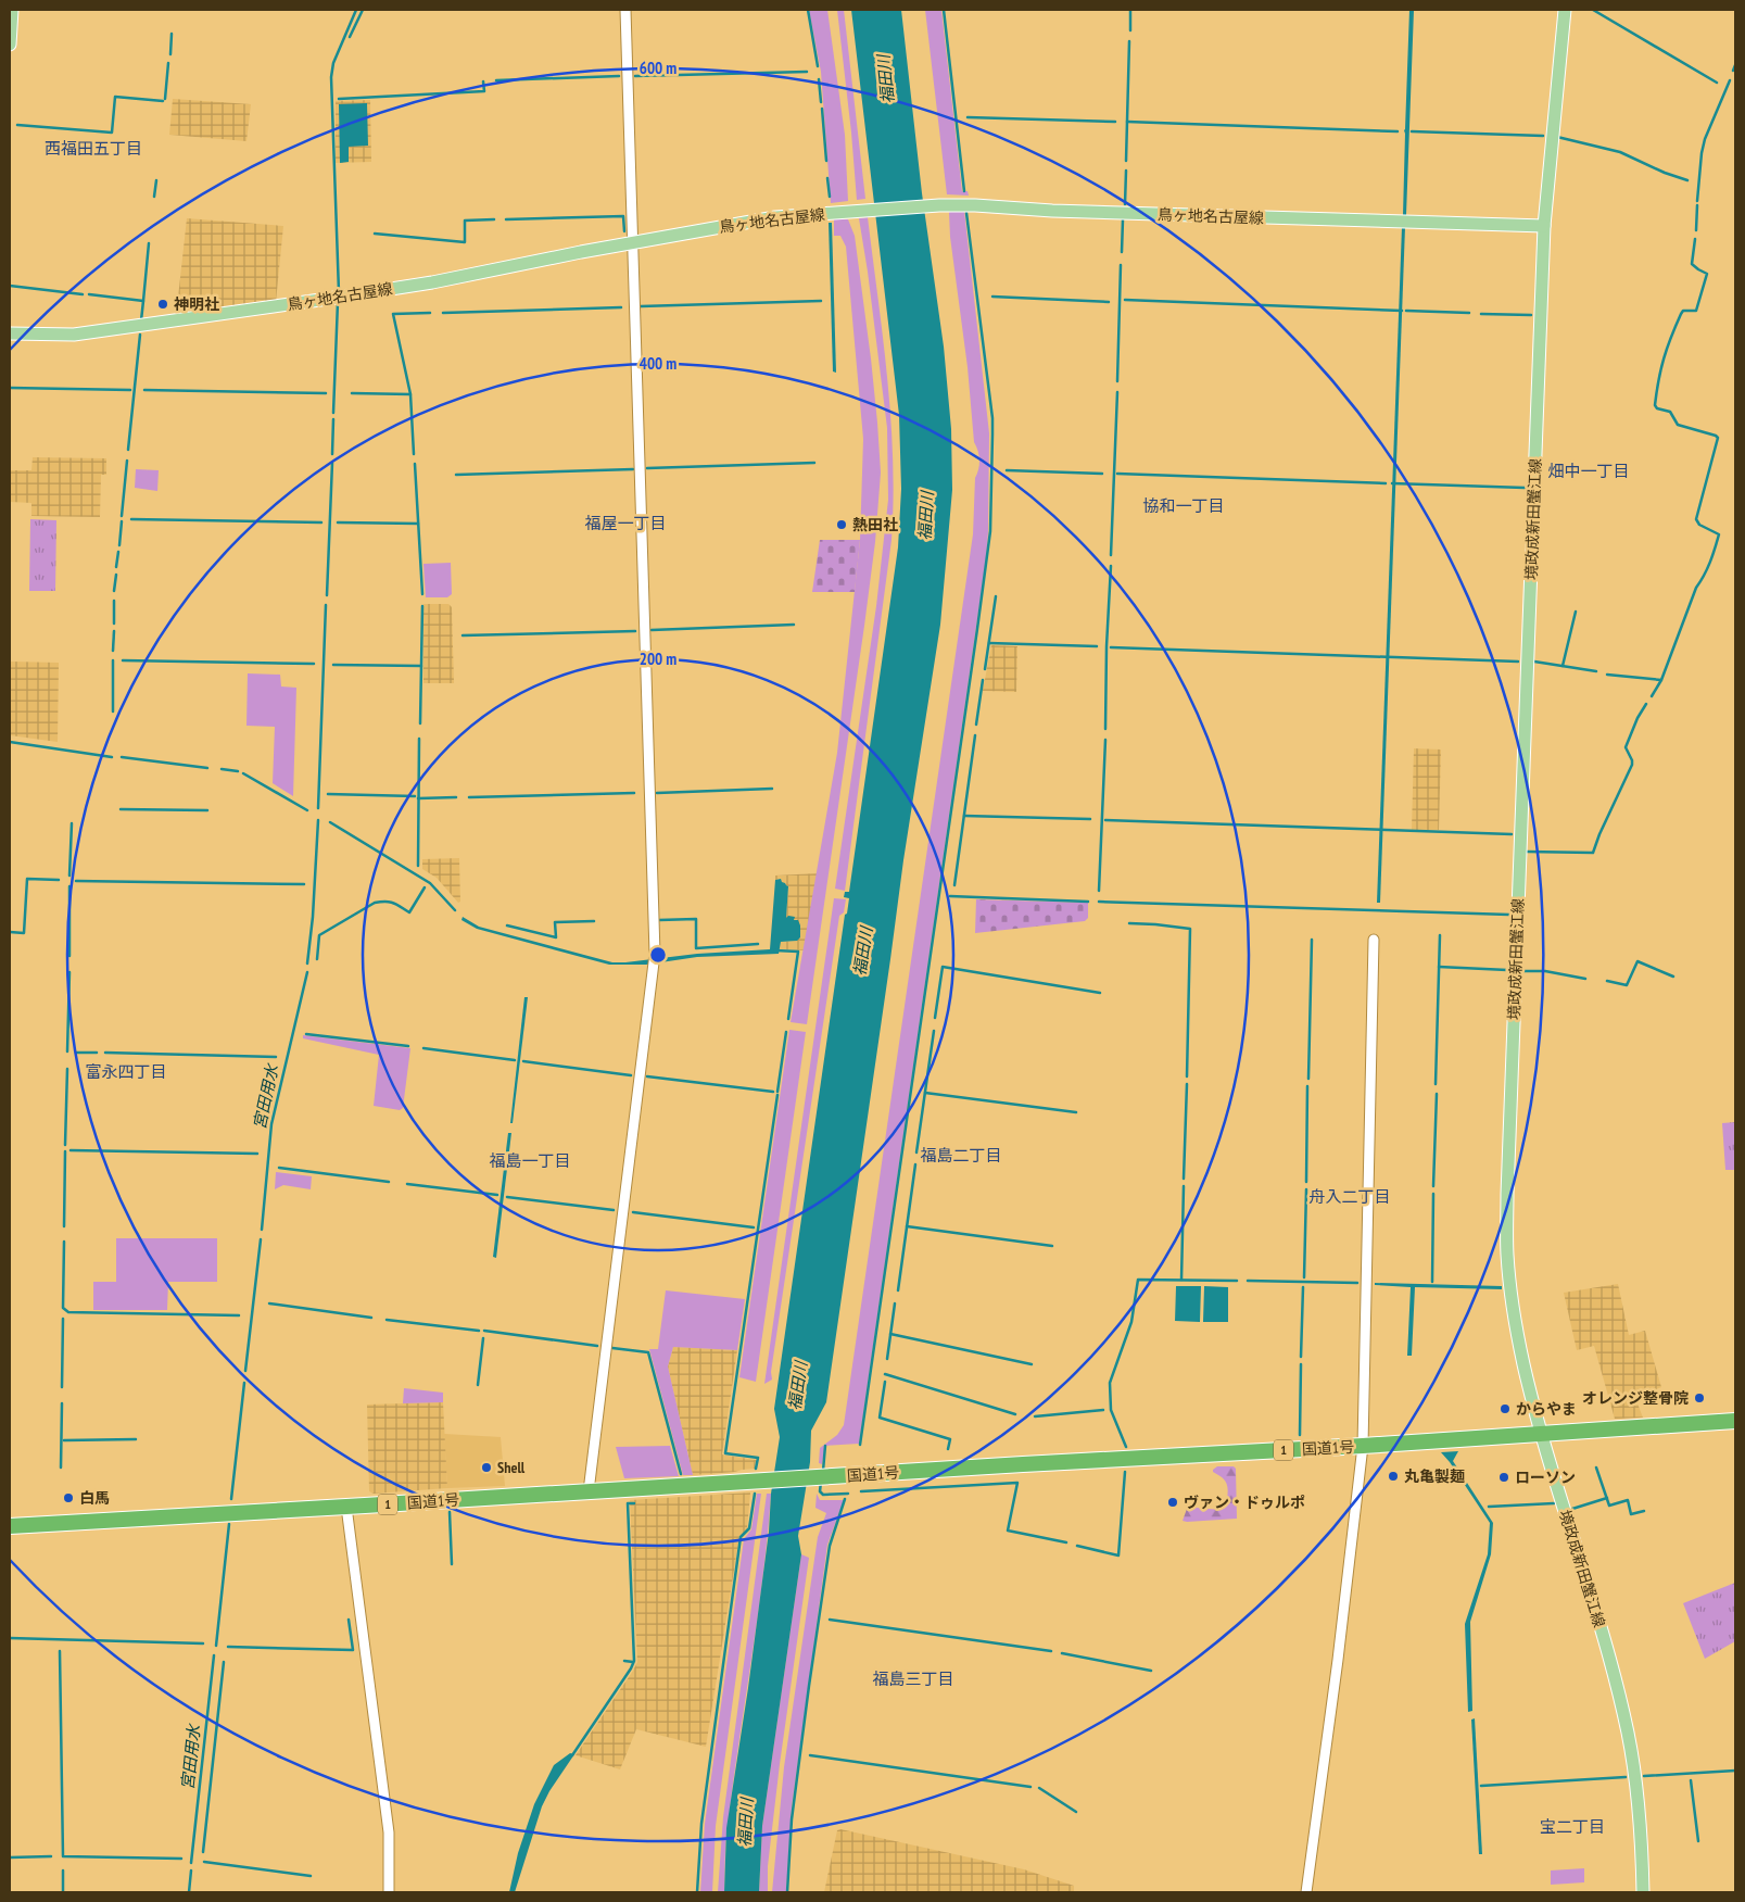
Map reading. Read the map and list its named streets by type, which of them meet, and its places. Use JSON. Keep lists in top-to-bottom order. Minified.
{"streets":{"highway":["国道1号","1"],"main road":["鳥ヶ地名古屋線","境政成新田蟹江線"]},"crossings":[["鳥ヶ地名古屋線","境政成新田蟹江線"],["境政成新田蟹江線","国道1号"]],"districts":["西福田五丁目","畑中一丁目","協和一丁目","福屋一丁目","富永四丁目","福島二丁目","福島一丁目","舟入二丁目","福島三丁目","宝二丁目"],"water":["福田川","宮田用水"],"places":["神明社","熱田社","オレンジ整骨院","からやま","Shell","丸亀製麺","ローソン","白馬","ヴァン・ドゥルポ"],"rings":["600 m","400 m","200 m"]}
